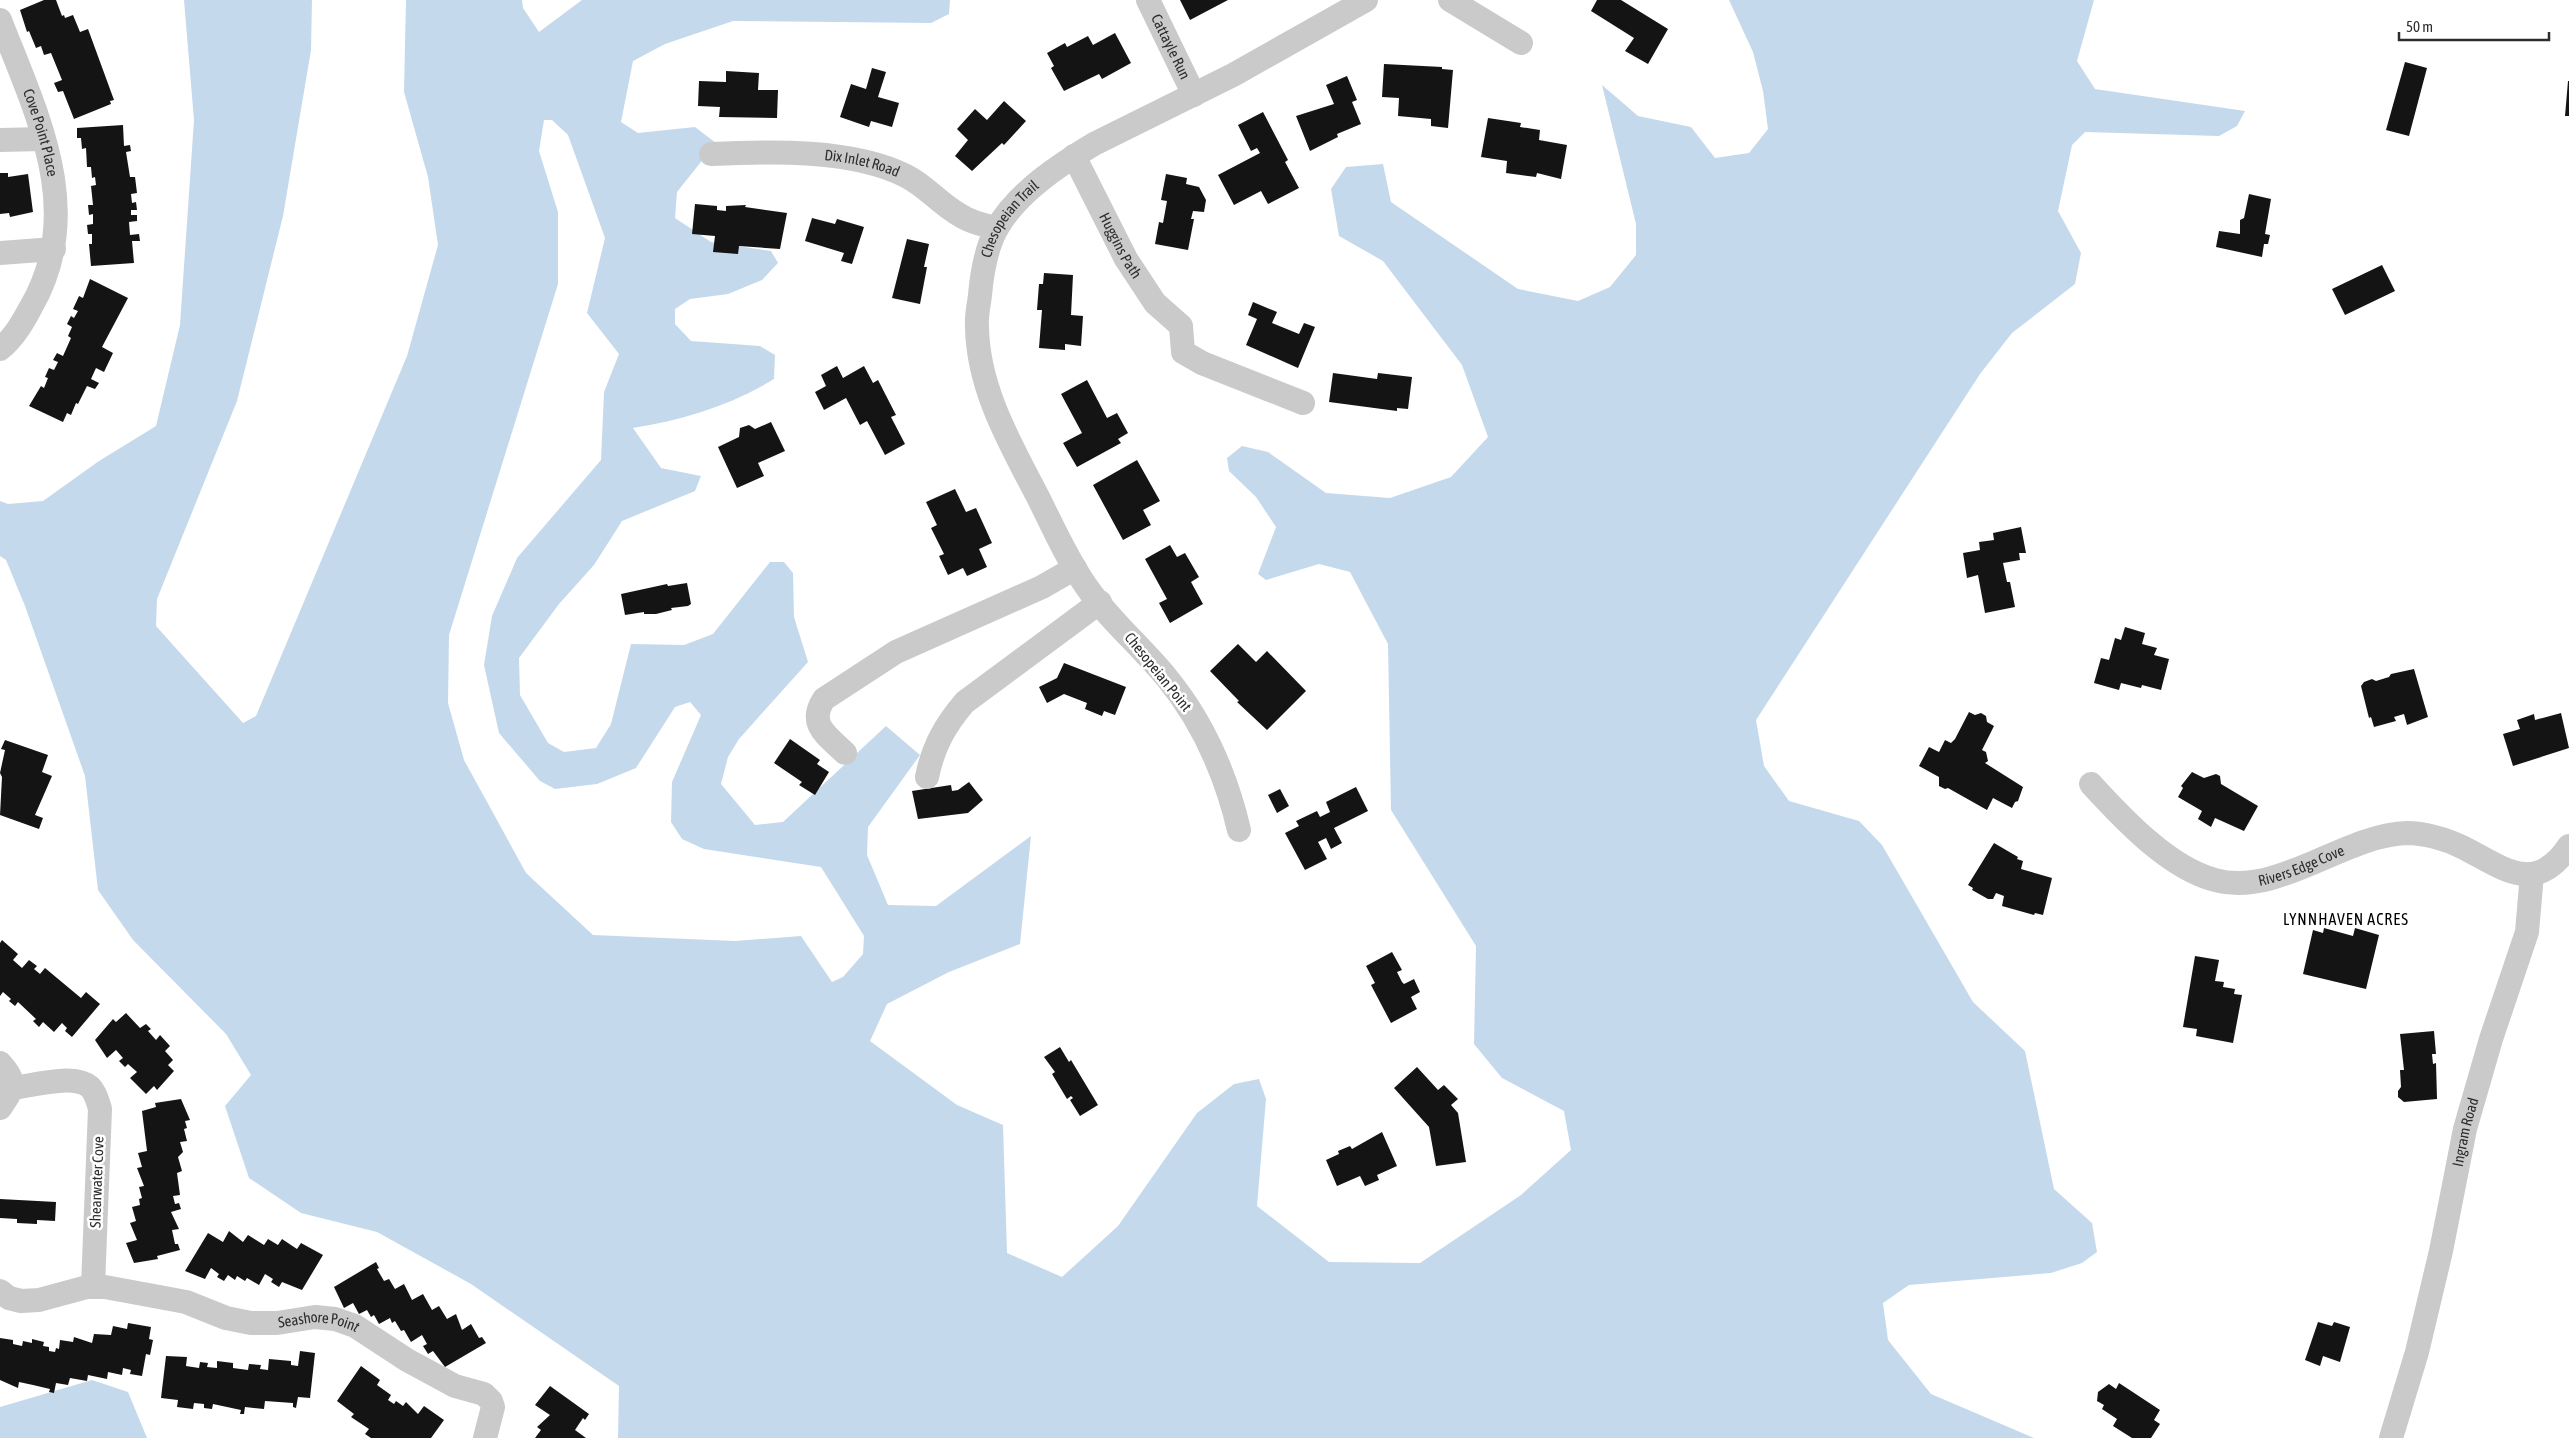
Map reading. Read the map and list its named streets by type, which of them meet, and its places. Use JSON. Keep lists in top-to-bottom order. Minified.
{"streets":{"street":["Cattayle Run","Cove Point Place","Dix Inlet Road","Chesopeian Trail","Huggins Path","Chesopeian Point","Rivers Edge Cove","Ingram Road","Shearwater Cove","Seashore Point"]},"crossings":[["Cattayle Run","Chesopeian Trail"],["Dix Inlet Road","Chesopeian Trail"],["Chesopeian Trail","Huggins Path"],["Chesopeian Trail","Chesopeian Point"],["Rivers Edge Cove","Ingram Road"],["Shearwater Cove","Seashore Point"]],"districts":["LYNNHAVEN ACRES"],"scale_bar":"50 m"}
